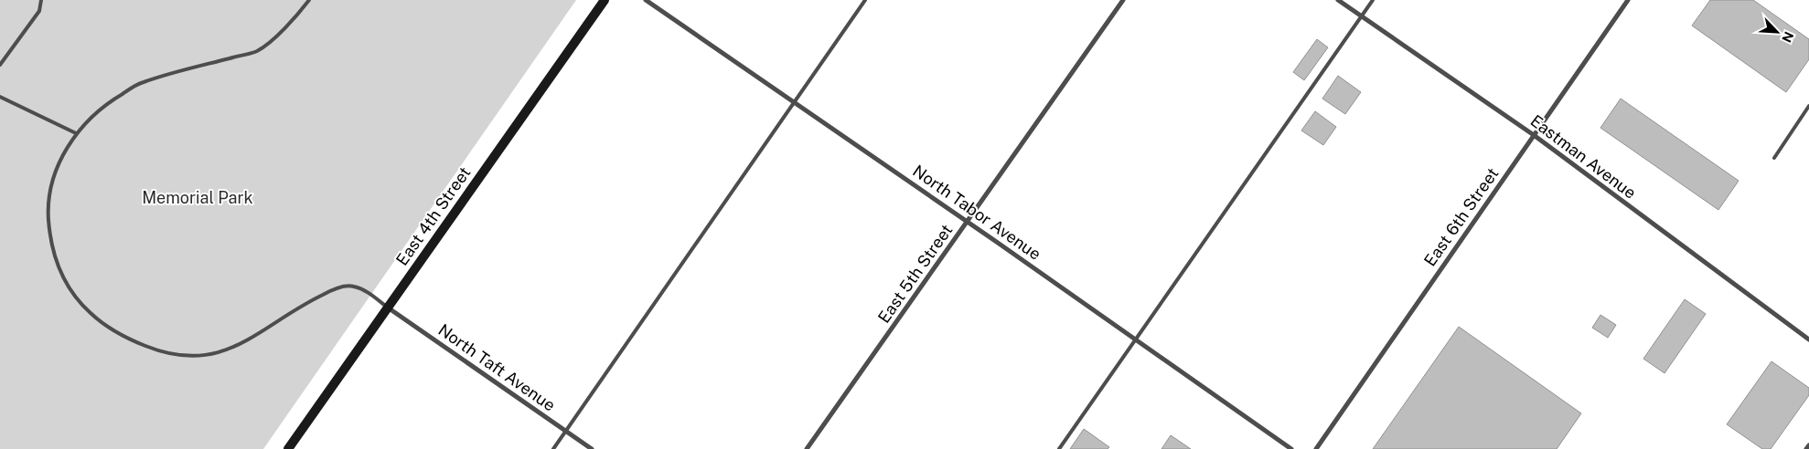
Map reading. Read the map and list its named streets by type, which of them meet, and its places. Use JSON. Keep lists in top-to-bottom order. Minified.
{"streets":{"main road":["East 4th Street"],"street":["Eastman Avenue","North Tabor Avenue","East 6th Street","East 5th Street","North Taft Avenue"]},"crossings":[["Eastman Avenue","East 6th Street"],["North Tabor Avenue","East 5th Street"],["East 4th Street","North Taft Avenue"]],"parks":["Memorial Park"],"north":"bottom right"}
